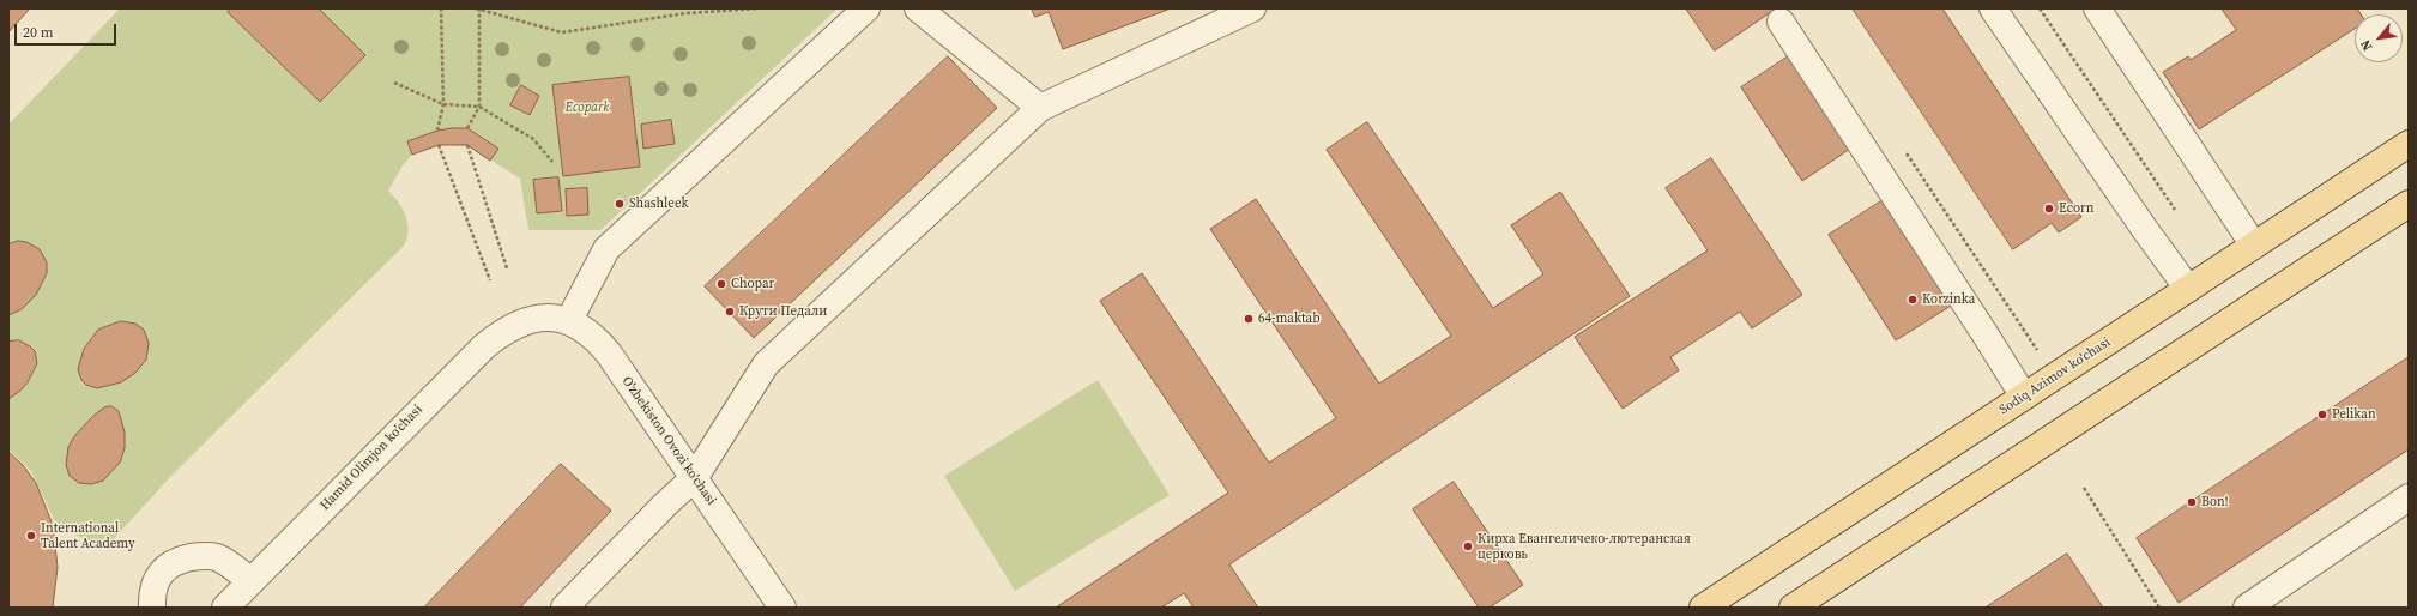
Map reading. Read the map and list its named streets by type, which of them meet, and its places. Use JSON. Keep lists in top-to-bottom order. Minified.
{"streets":{"main road":["Sodiq Azimov ko'chasi"],"street":["O'zbekiston Ovozi ko'chasi","Hamid Olimjon ko’chasi"]},"crossings":[["O'zbekiston Ovozi ko'chasi","Hamid Olimjon ko’chasi"]],"parks":["Ecopark"],"places":["Shashleek","Ecorn","Chopar","Korzinka","Крути Педали","64-maktab","Pelikan","Bon!","International Talent Academy","Кирха Евангеличеко-лютеранская церковь"],"scale_bar":"20 m","north":"bottom left"}
